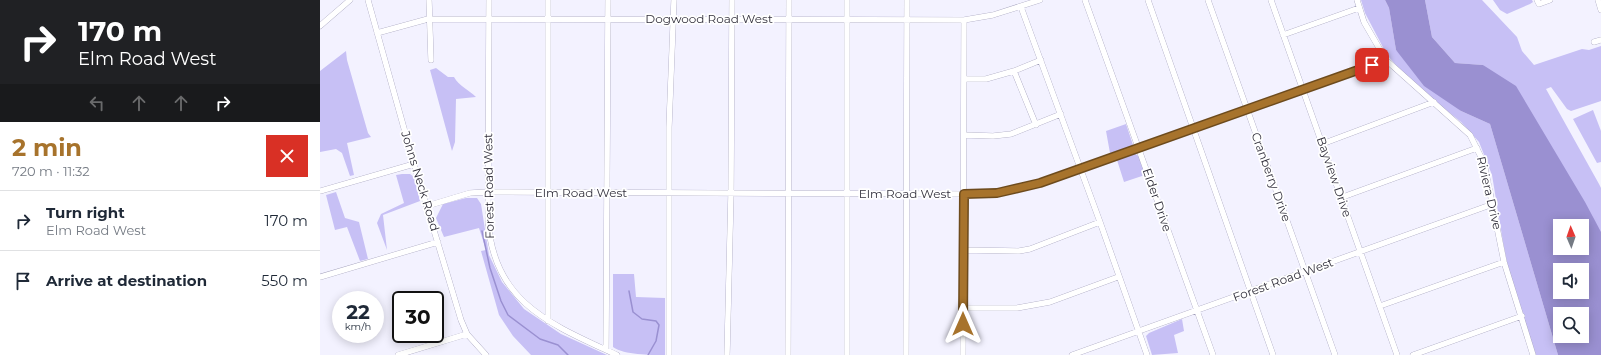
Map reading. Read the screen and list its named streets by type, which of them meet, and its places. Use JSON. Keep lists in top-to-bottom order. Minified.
{"streets":{"street":["Dogwood Road West","Cranberry Drive","Bayview Drive","Johns Neck Road","Forest Road West","Elm Road West","Riviera Drive","Elder Drive"]},"crossings":[["Dogwood Road West","Johns Neck Road"],["Dogwood Road West","Forest Road West"],["Cranberry Drive","Forest Road West"],["Cranberry Drive","Elm Road West"],["Bayview Drive","Forest Road West"],["Bayview Drive","Elm Road West"],["Johns Neck Road","Elm Road West"],["Forest Road West","Elm Road West"],["Forest Road West","Riviera Drive"],["Forest Road West","Elder Drive"],["Elm Road West","Riviera Drive"],["Elm Road West","Elder Drive"]],"north":"top","page":{"turn":["170 m","Elm Road West"],"heading":["2 min","720 m · 11:32"],"list":[{"name":"Turn right","note":"Elm Road West","value":"170 m"},{"name":"Arrive at destination","value":"550 m"}],"speed":"22 km/h","limit":"30"}}
